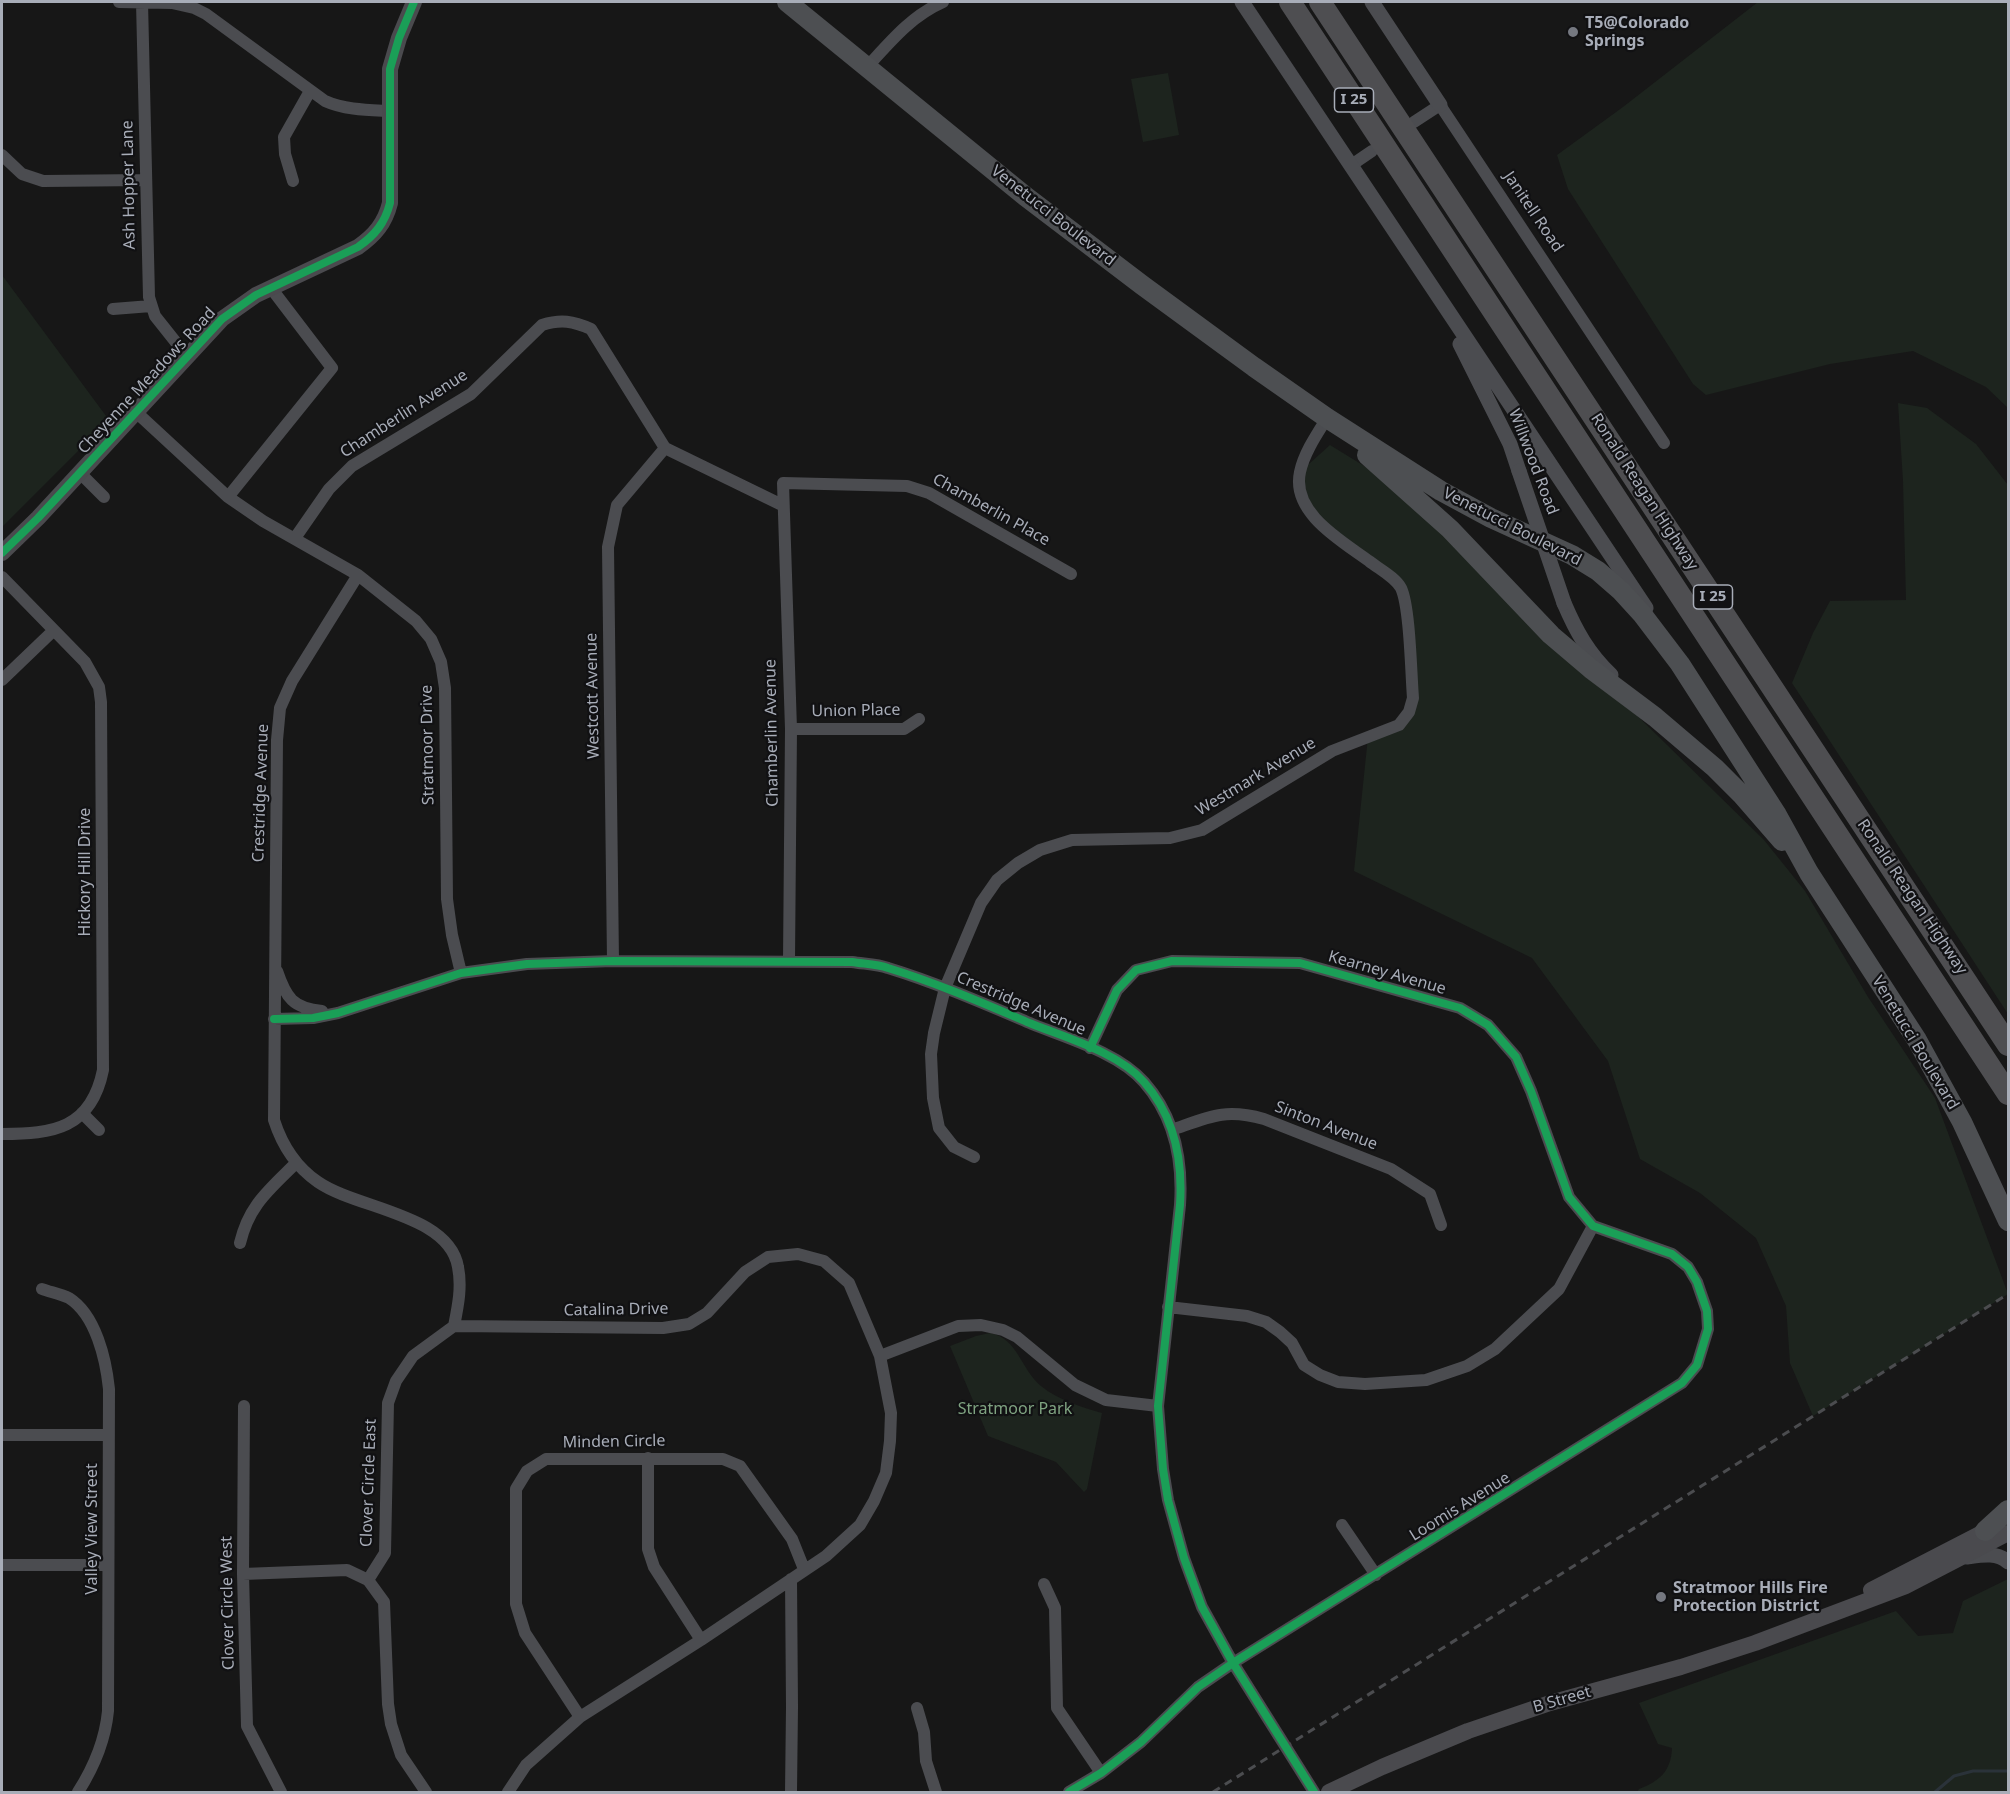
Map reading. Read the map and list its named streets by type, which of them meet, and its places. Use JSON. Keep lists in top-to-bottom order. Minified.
{"streets":{"highway":["I 25","Ronald Reagan Highway"],"main road":["Venetucci Boulevard","Cheyenne Meadows Road","B Street"],"street":["Ash Hopper Lane","Janitell Road","Chamberlin Avenue","Willwood Road","Chamberlin Place","Westcott Avenue","Union Place","Stratmoor Drive","Westmark Avenue","Crestridge Avenue","Hickory Hill Drive","Kearney Avenue","Sinton Avenue","Catalina Drive","Minden Circle","Clover Circle East","Loomis Avenue","Valley View Street","Clover Circle West"]},"crossings":[["Ash Hopper Lane","Cheyenne Meadows Road"],["Venetucci Boulevard","Willwood Road"],["Venetucci Boulevard","Westmark Avenue"],["Cheyenne Meadows Road","Stratmoor Drive"],["Chamberlin Avenue","Chamberlin Place"],["Chamberlin Avenue","Westcott Avenue"],["Chamberlin Avenue","Union Place"],["Chamberlin Avenue","Stratmoor Drive"],["Chamberlin Avenue","Crestridge Avenue"],["Westcott Avenue","Crestridge Avenue"],["Stratmoor Drive","Crestridge Avenue"],["Westmark Avenue","Crestridge Avenue"],["Crestridge Avenue","Kearney Avenue"],["Crestridge Avenue","Sinton Avenue"],["Crestridge Avenue","Loomis Avenue"],["Kearney Avenue","Loomis Avenue"],["Catalina Drive","Minden Circle"],["Catalina Drive","Clover Circle East"]],"parks":["Stratmoor Park"],"places":["T5@Colorado Springs","Stratmoor Hills Fire Protection District"]}
